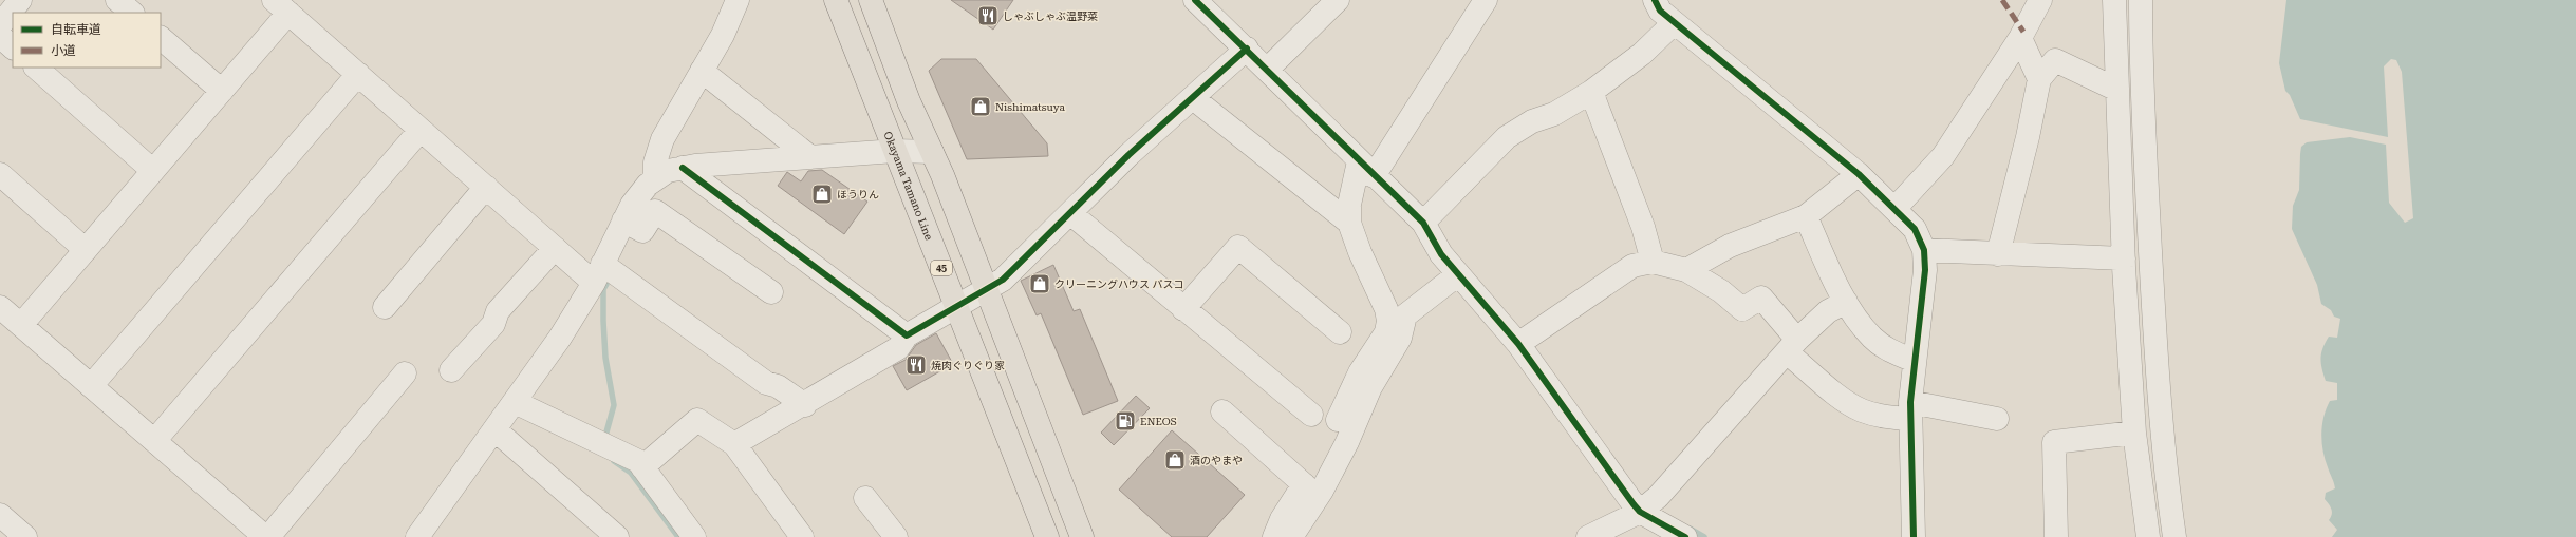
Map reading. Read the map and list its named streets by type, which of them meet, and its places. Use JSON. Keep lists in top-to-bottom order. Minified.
{"streets":{"main road":["Okayama Tamano Line","45"]},"places":{"restaurant":["しゃぶしゃぶ温野菜","焼肉ぐりぐり家"],"shop":["Nishimatsuya","ほうりん","クリーニングハウス パスコ","酒のやまや"],"fuel station":["ENEOS"]},"legend":["自転車道","小道"]}
